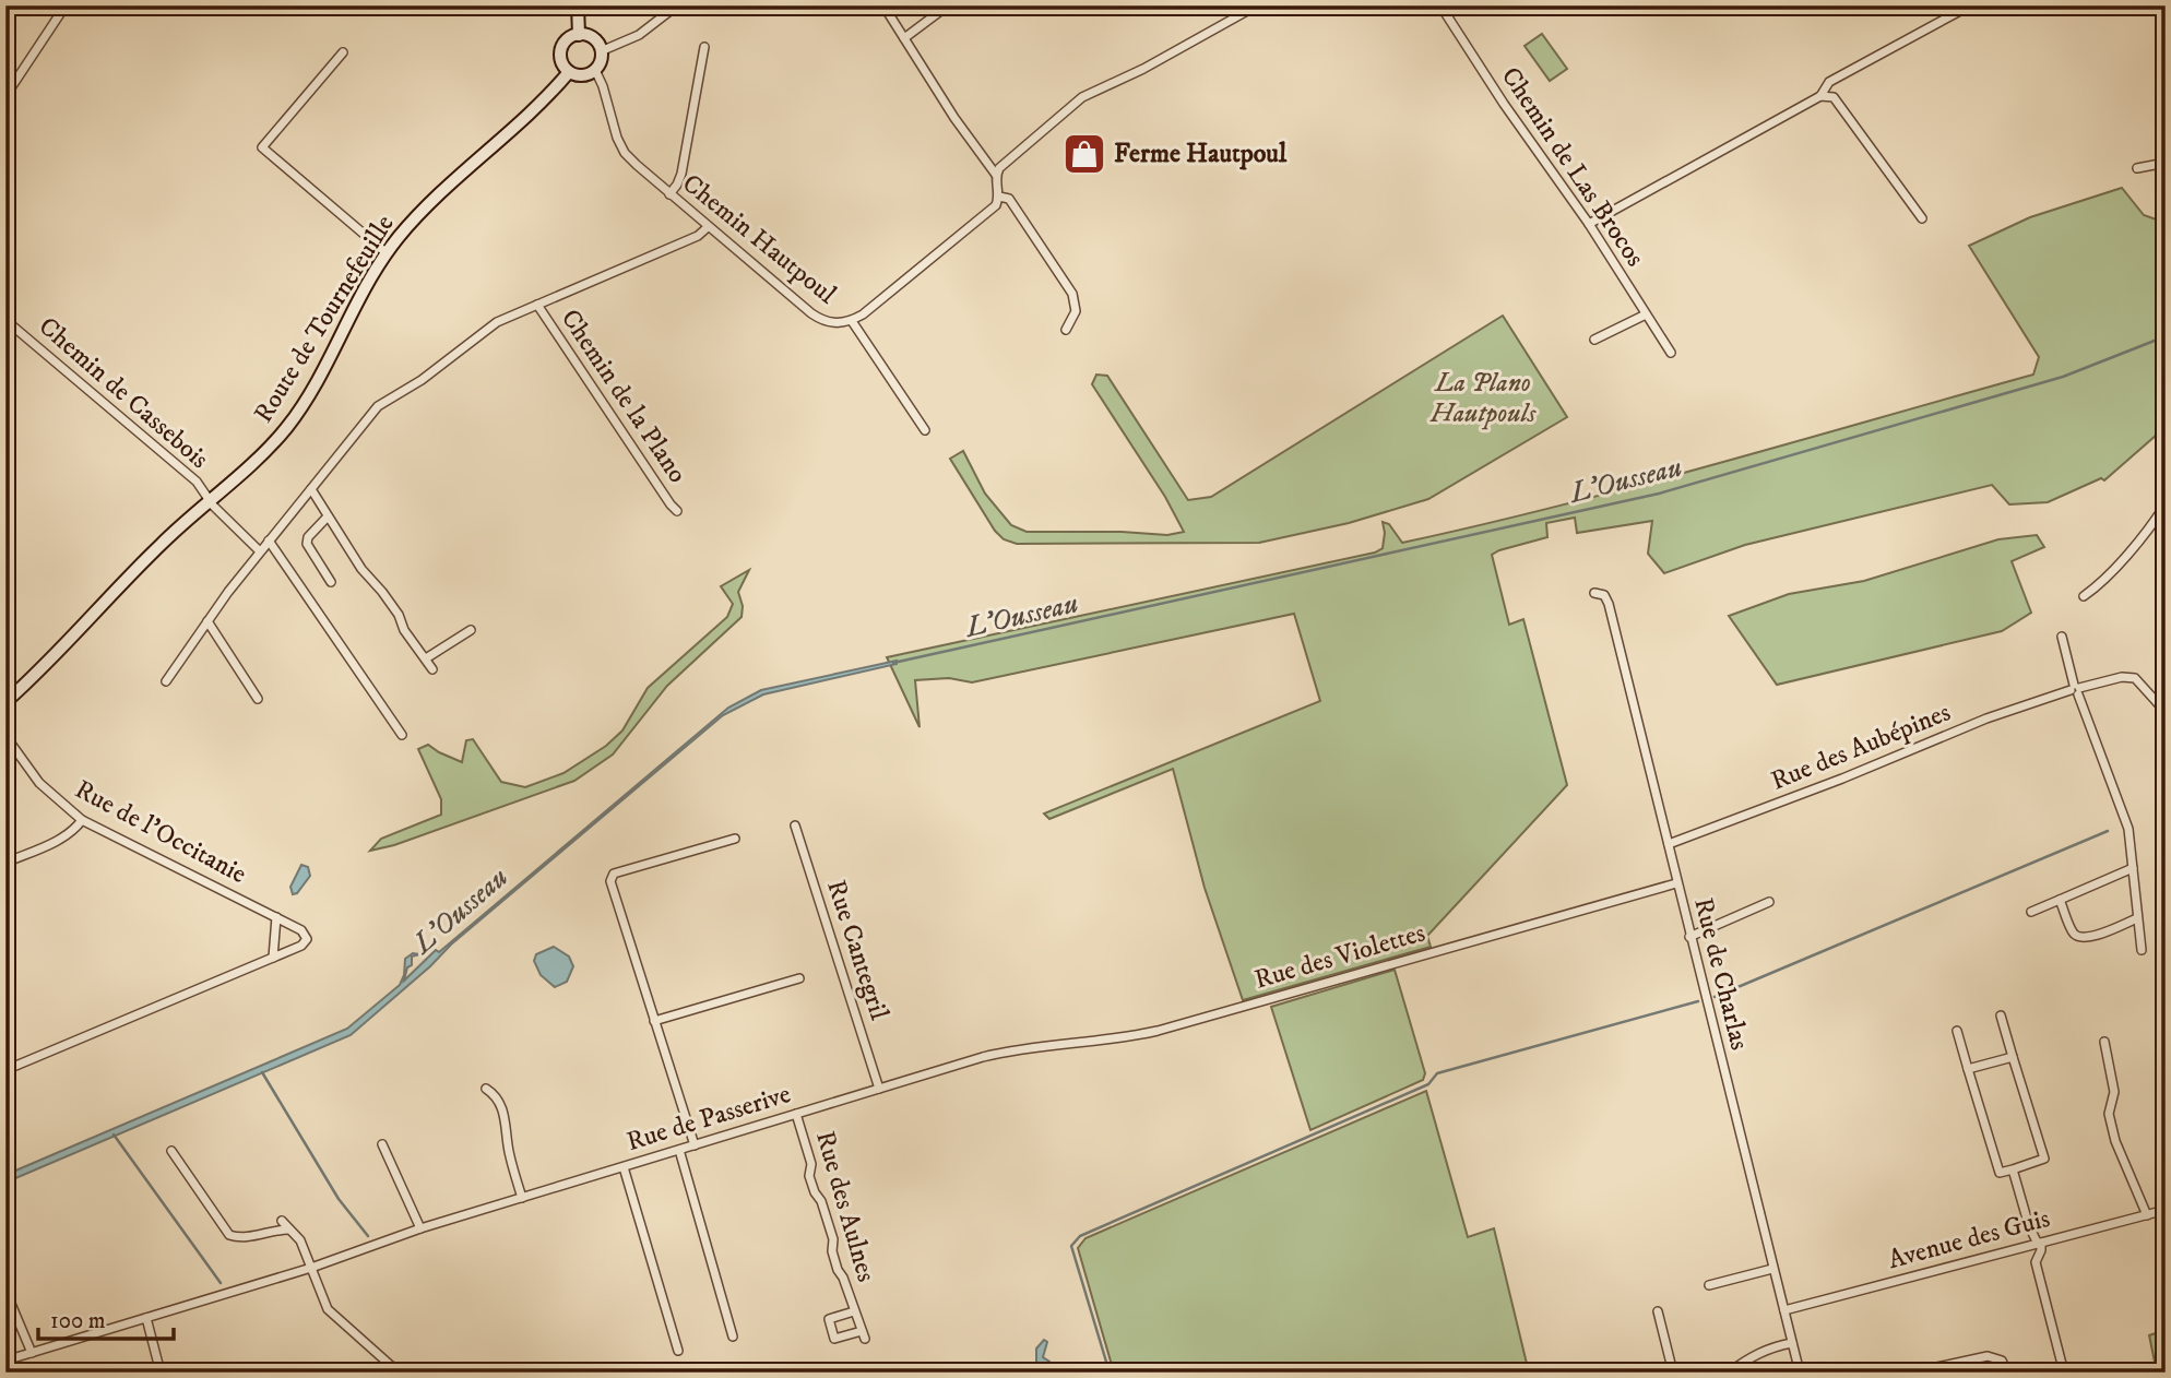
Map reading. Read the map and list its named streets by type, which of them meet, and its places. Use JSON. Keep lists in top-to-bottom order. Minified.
{"streets":{"street":["Chemin de Las Brocos","Chemin Hautpoul","Route de Tournefeuille","Chemin de Cassebois","Chemin de la Plano","Rue des Aubépines","Rue de l'Occitanie","Rue Cantegril","Rue des Violettes","Rue de Charlas","Rue de Passerive","Rue des Aulnes","Avenue des Guis"]},"crossings":[["Chemin Hautpoul","Route de Tournefeuille"],["Route de Tournefeuille","Chemin de Cassebois"],["Rue des Aubépines","Rue de Charlas"],["Rue Cantegril","Rue de Passerive"],["Rue des Violettes","Rue de Charlas"],["Rue des Violettes","Rue de Passerive"],["Rue de Charlas","Avenue des Guis"],["Rue de Passerive","Rue des Aulnes"]],"water":["L'Ousseau"],"parks":["La Plano Hautpouls"],"places":{"shop":["Ferme Hautpoul"]},"scale_bar":"100 m"}
